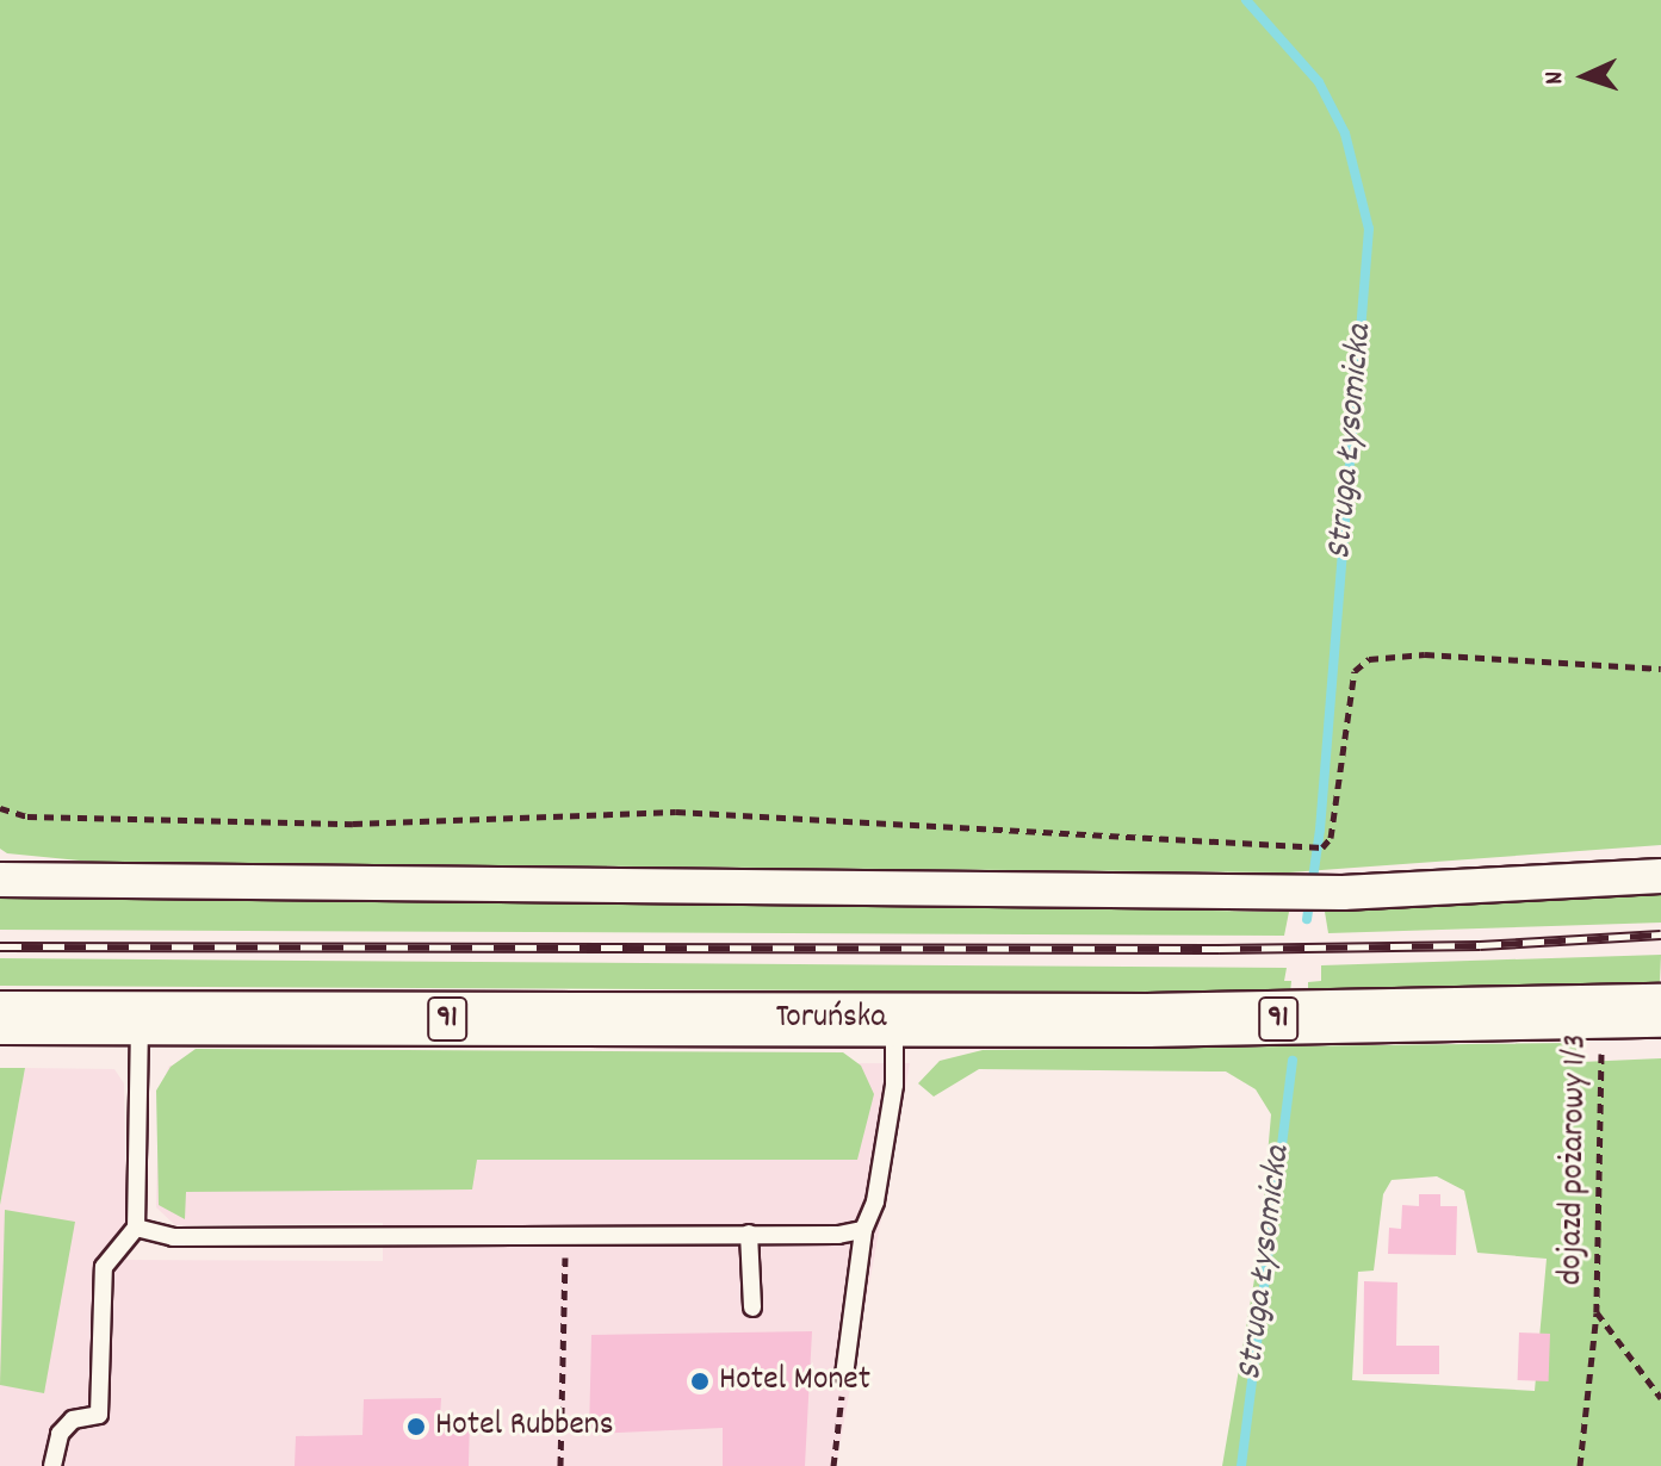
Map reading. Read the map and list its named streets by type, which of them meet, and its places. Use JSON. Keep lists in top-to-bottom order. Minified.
{"streets":{"main road":["91","Toruńska"],"path":["dojazd pożarowy 1/3"]},"crossings":[["Toruńska","dojazd pożarowy 1/3"]],"water":["Struga Łysomicka"],"places":["Hotel Monet","Hotel Rubbens"],"north":"left"}
